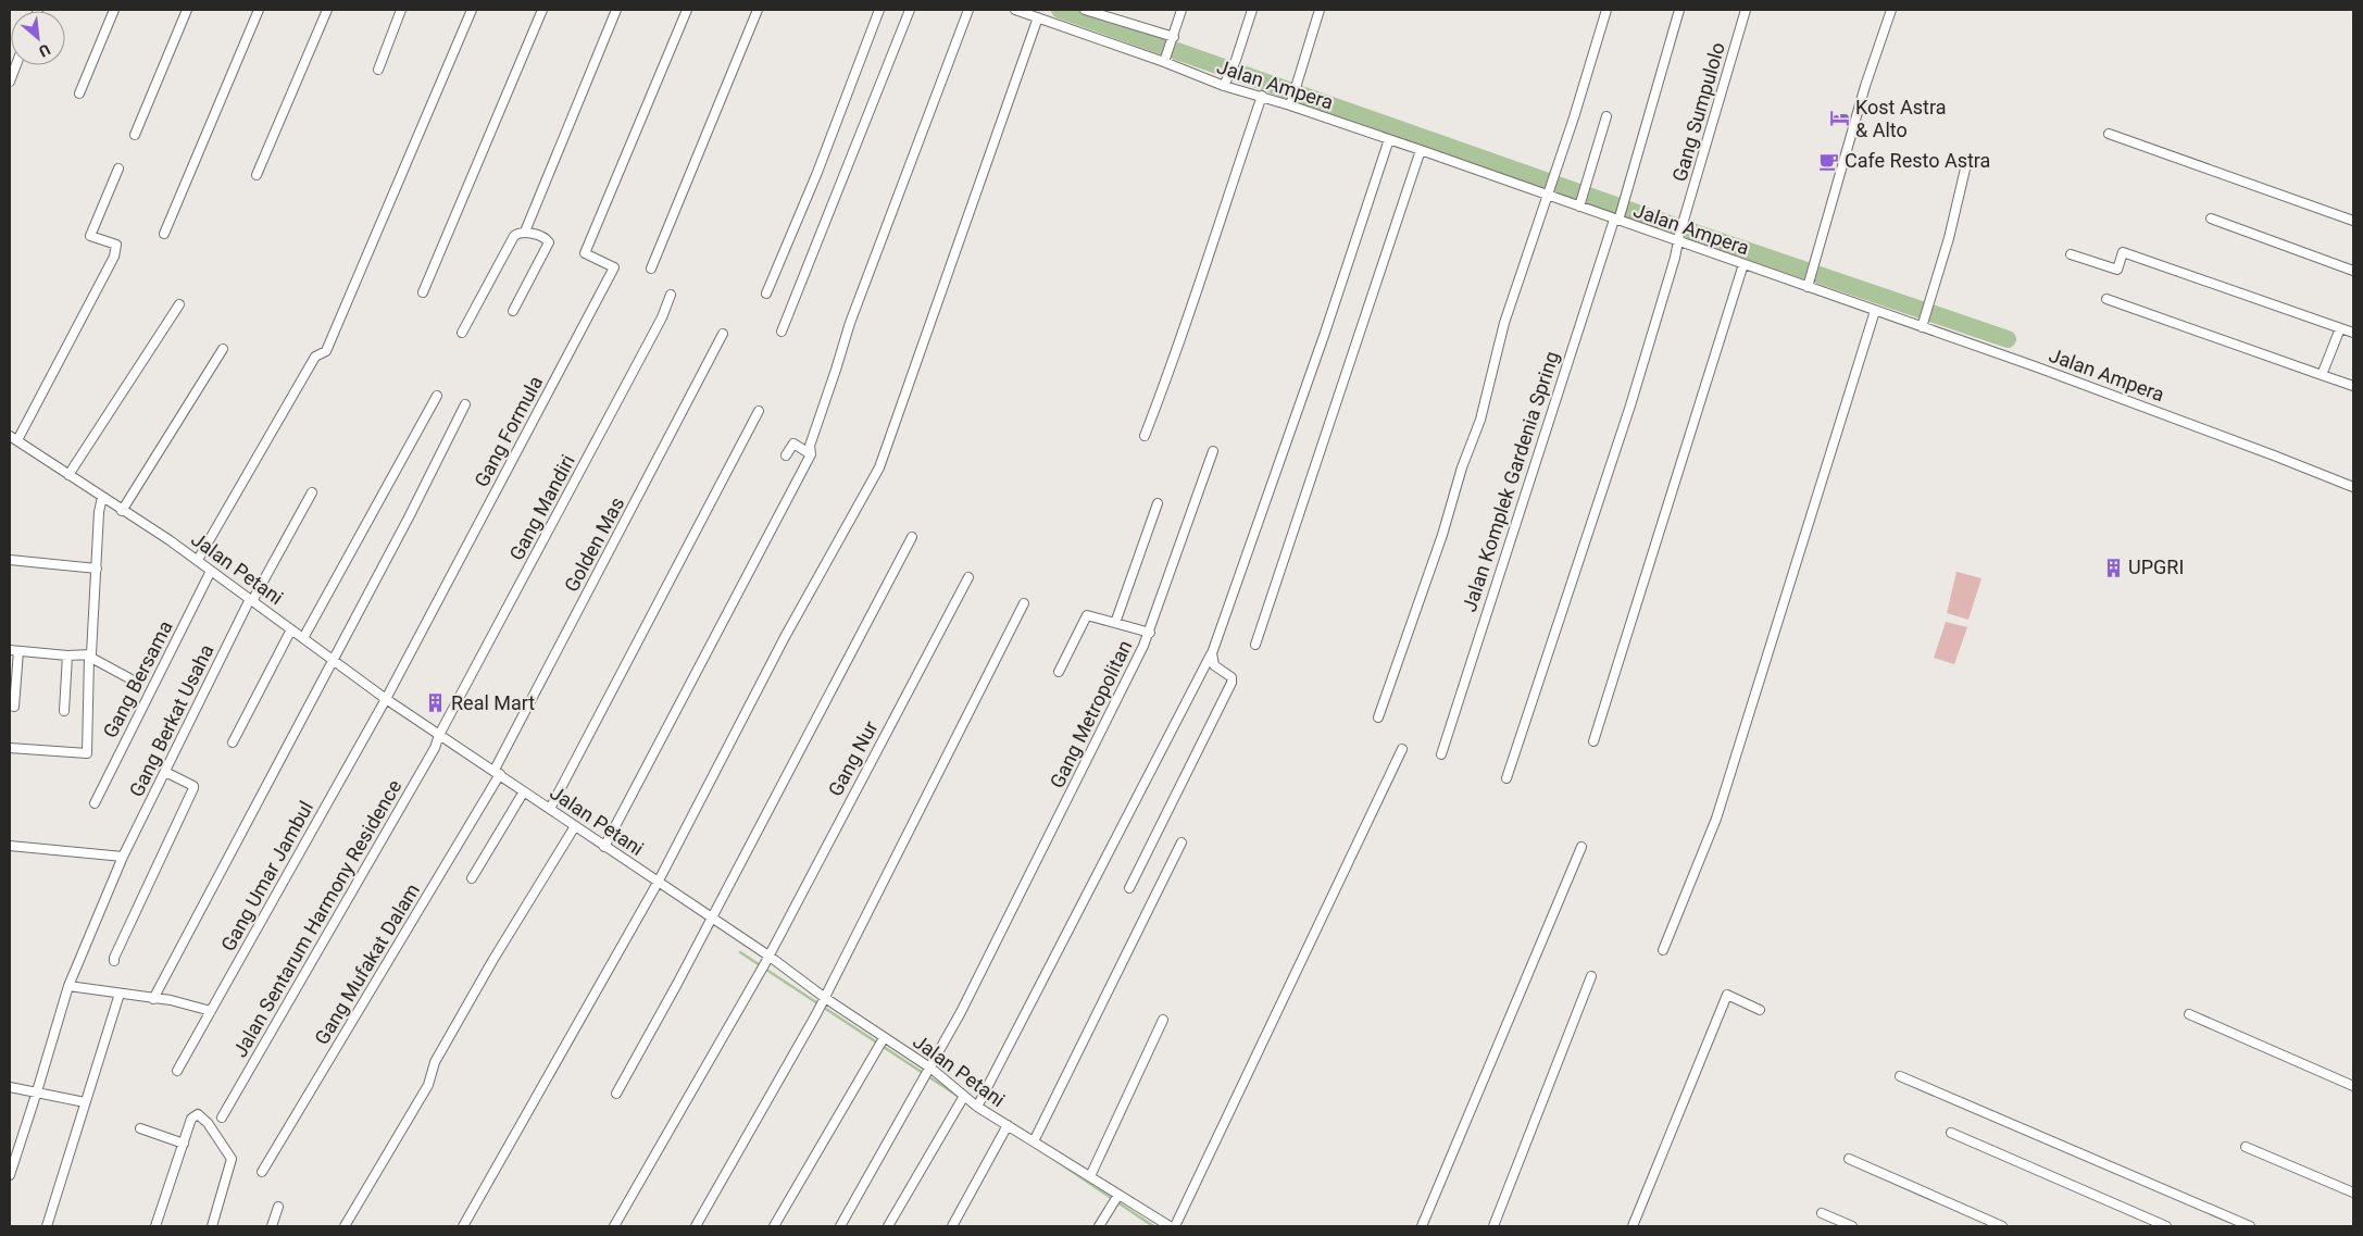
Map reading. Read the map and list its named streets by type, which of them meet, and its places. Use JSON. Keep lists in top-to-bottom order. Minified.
{"streets":{"street":["Jalan Ampera","Gang Sumpulolo","Gang Formula","Jalan Komplek Gardenia Spring","Gang Mandiri","Golden Mas","Jalan Petani","Gang Bersama","Gang Metropolitan","Gang Berkat Usaha","Gang Nur","Gang Umar Jambul","Jalan Sentarum Harmony Residence","Gang Mufakat Dalam"]},"crossings":[["Jalan Ampera","Gang Sumpulolo"],["Jalan Ampera","Jalan Komplek Gardenia Spring"],["Gang Formula","Jalan Petani"],["Gang Formula","Gang Umar Jambul"],["Gang Mandiri","Jalan Petani"],["Gang Mandiri","Jalan Sentarum Harmony Residence"],["Golden Mas","Jalan Petani"],["Golden Mas","Gang Mufakat Dalam"],["Jalan Petani","Gang Bersama"],["Jalan Petani","Gang Metropolitan"],["Jalan Petani","Gang Berkat Usaha"],["Jalan Petani","Gang Nur"],["Jalan Petani","Gang Umar Jambul"],["Jalan Petani","Jalan Sentarum Harmony Residence"],["Jalan Petani","Gang Mufakat Dalam"]],"places":{"hotel":["Kost Astra & Alto"],"cafe":["Cafe Resto Astra"],"building":["UPGRI","Real Mart"]},"north":"bottom right"}
